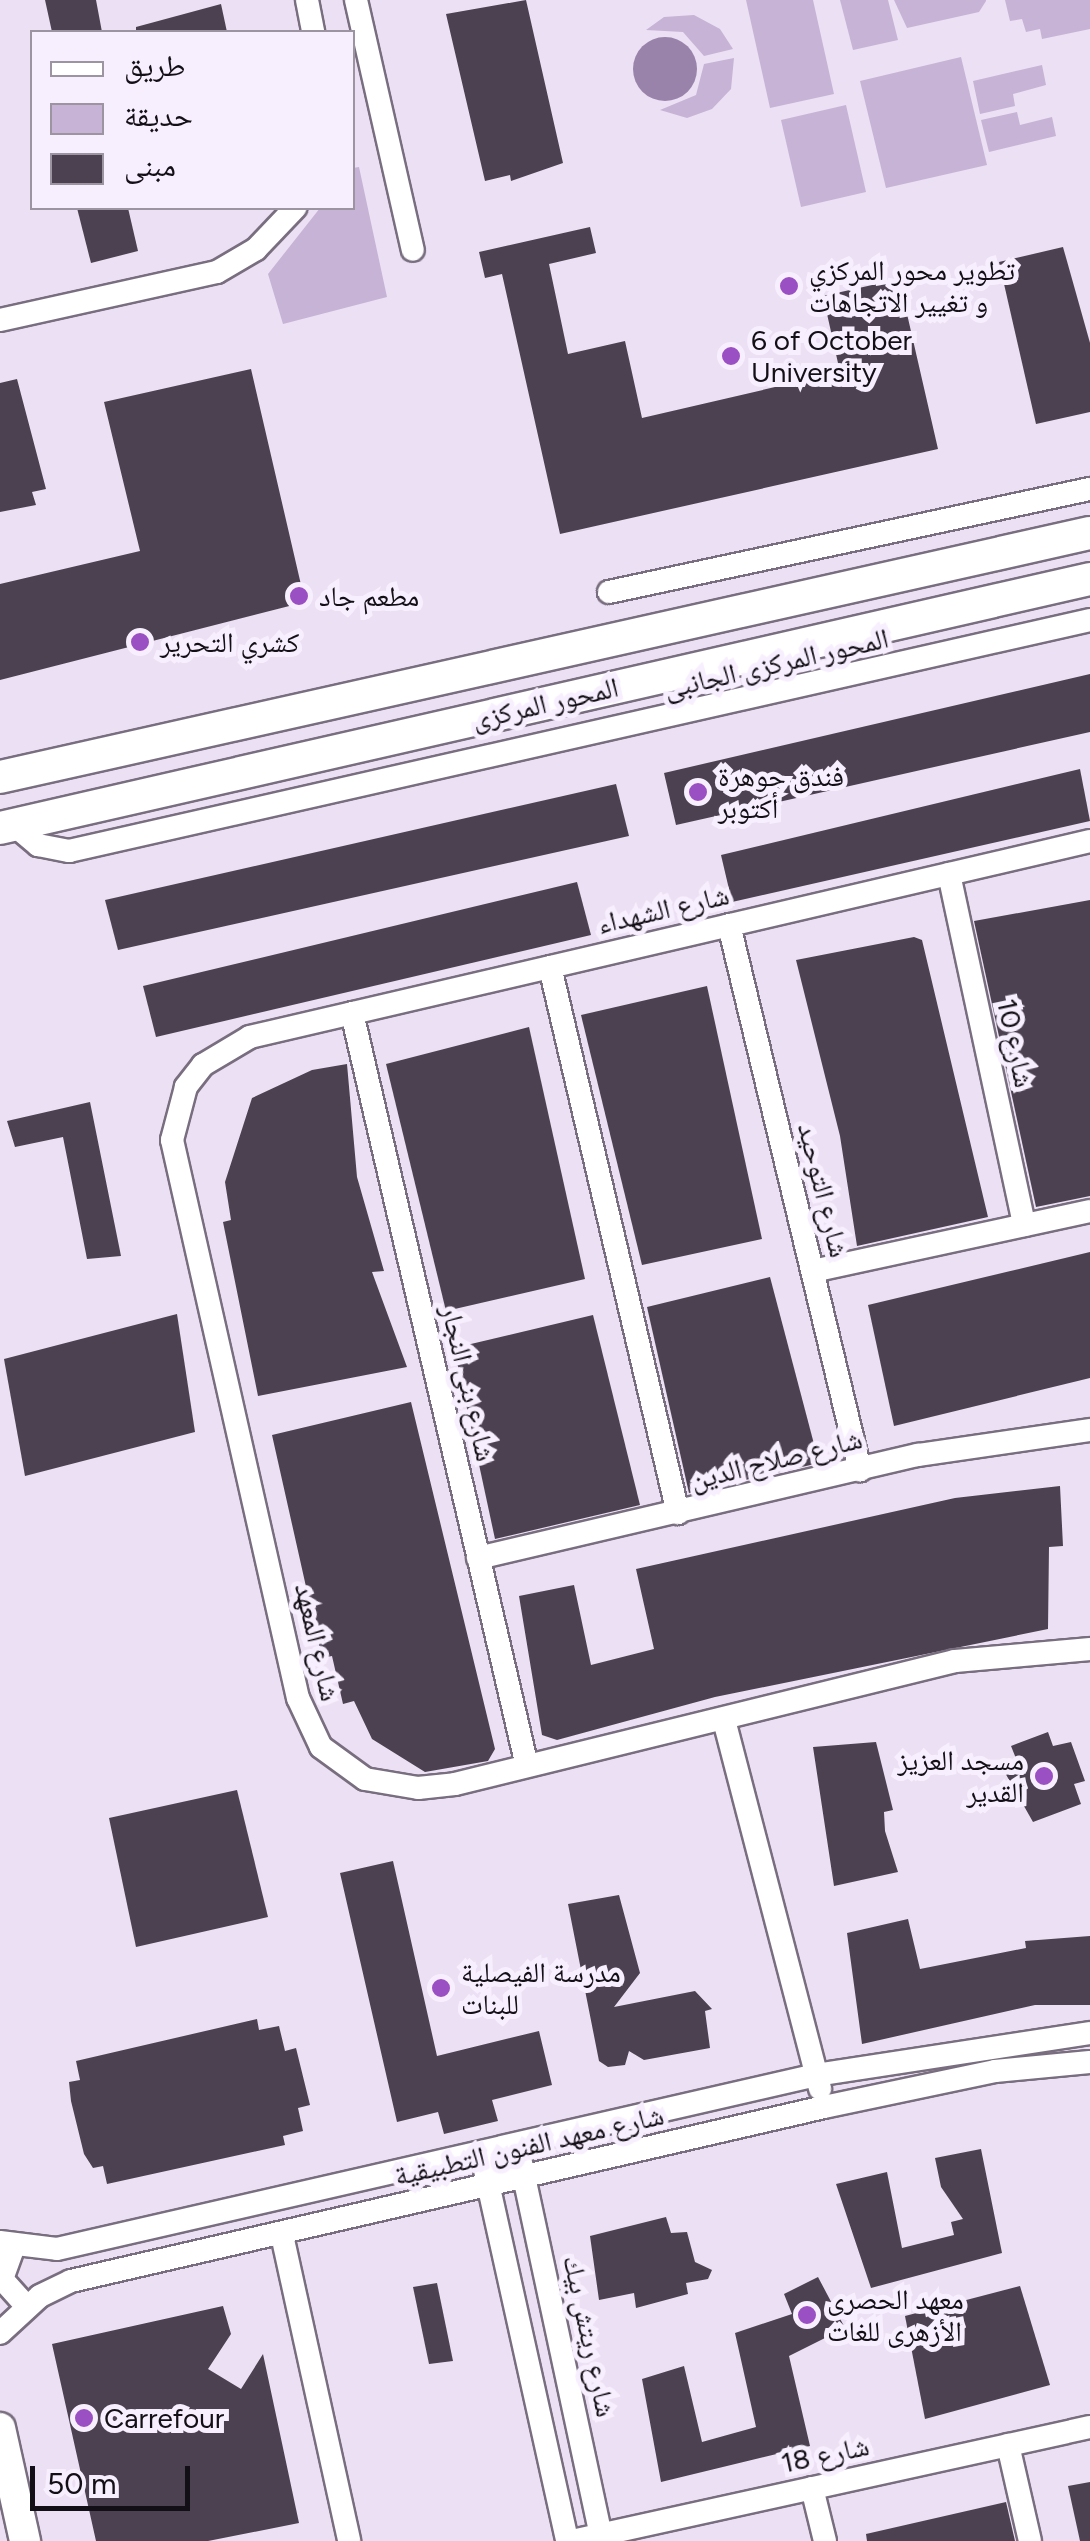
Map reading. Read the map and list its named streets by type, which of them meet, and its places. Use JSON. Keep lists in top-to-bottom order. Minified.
{"streets":{"main road":["المحور المركزى"],"street":["المحور المركزى الجانبى","شارع الشهداء","شارع 10","شارع التوحيد","شارع بنى النجار","شارع صلاح الدين","شارع المعهد","شارع معهد الفنون التطبيقية","شارع ريتش بيك","شارع 18"]},"crossings":[["المحور المركزى الجانبى","المحور المركزى"],["شارع الشهداء","شارع 10"],["شارع الشهداء","شارع التوحيد"],["شارع الشهداء","شارع بنى النجار"],["شارع الشهداء","شارع المعهد"],["شارع التوحيد","شارع صلاح الدين"],["شارع بنى النجار","شارع صلاح الدين"],["شارع بنى النجار","شارع المعهد"],["شارع معهد الفنون التطبيقية","شارع ريتش بيك"],["شارع ريتش بيك","شارع 18"]],"places":["تطوير محور المركزي و تغيير الاتجاهات","6 of October University","مطعم جاد","كشري التحرير","فندق جوهرة أكتوبر","مسجد العزيز القدير","مدرسة الفيصلية للبنات","معهد الحصرى الأزهرى للغات","Carrefour"],"legend":["طريق","حديقة","مبنى"],"scale_bar":"50 m"}
